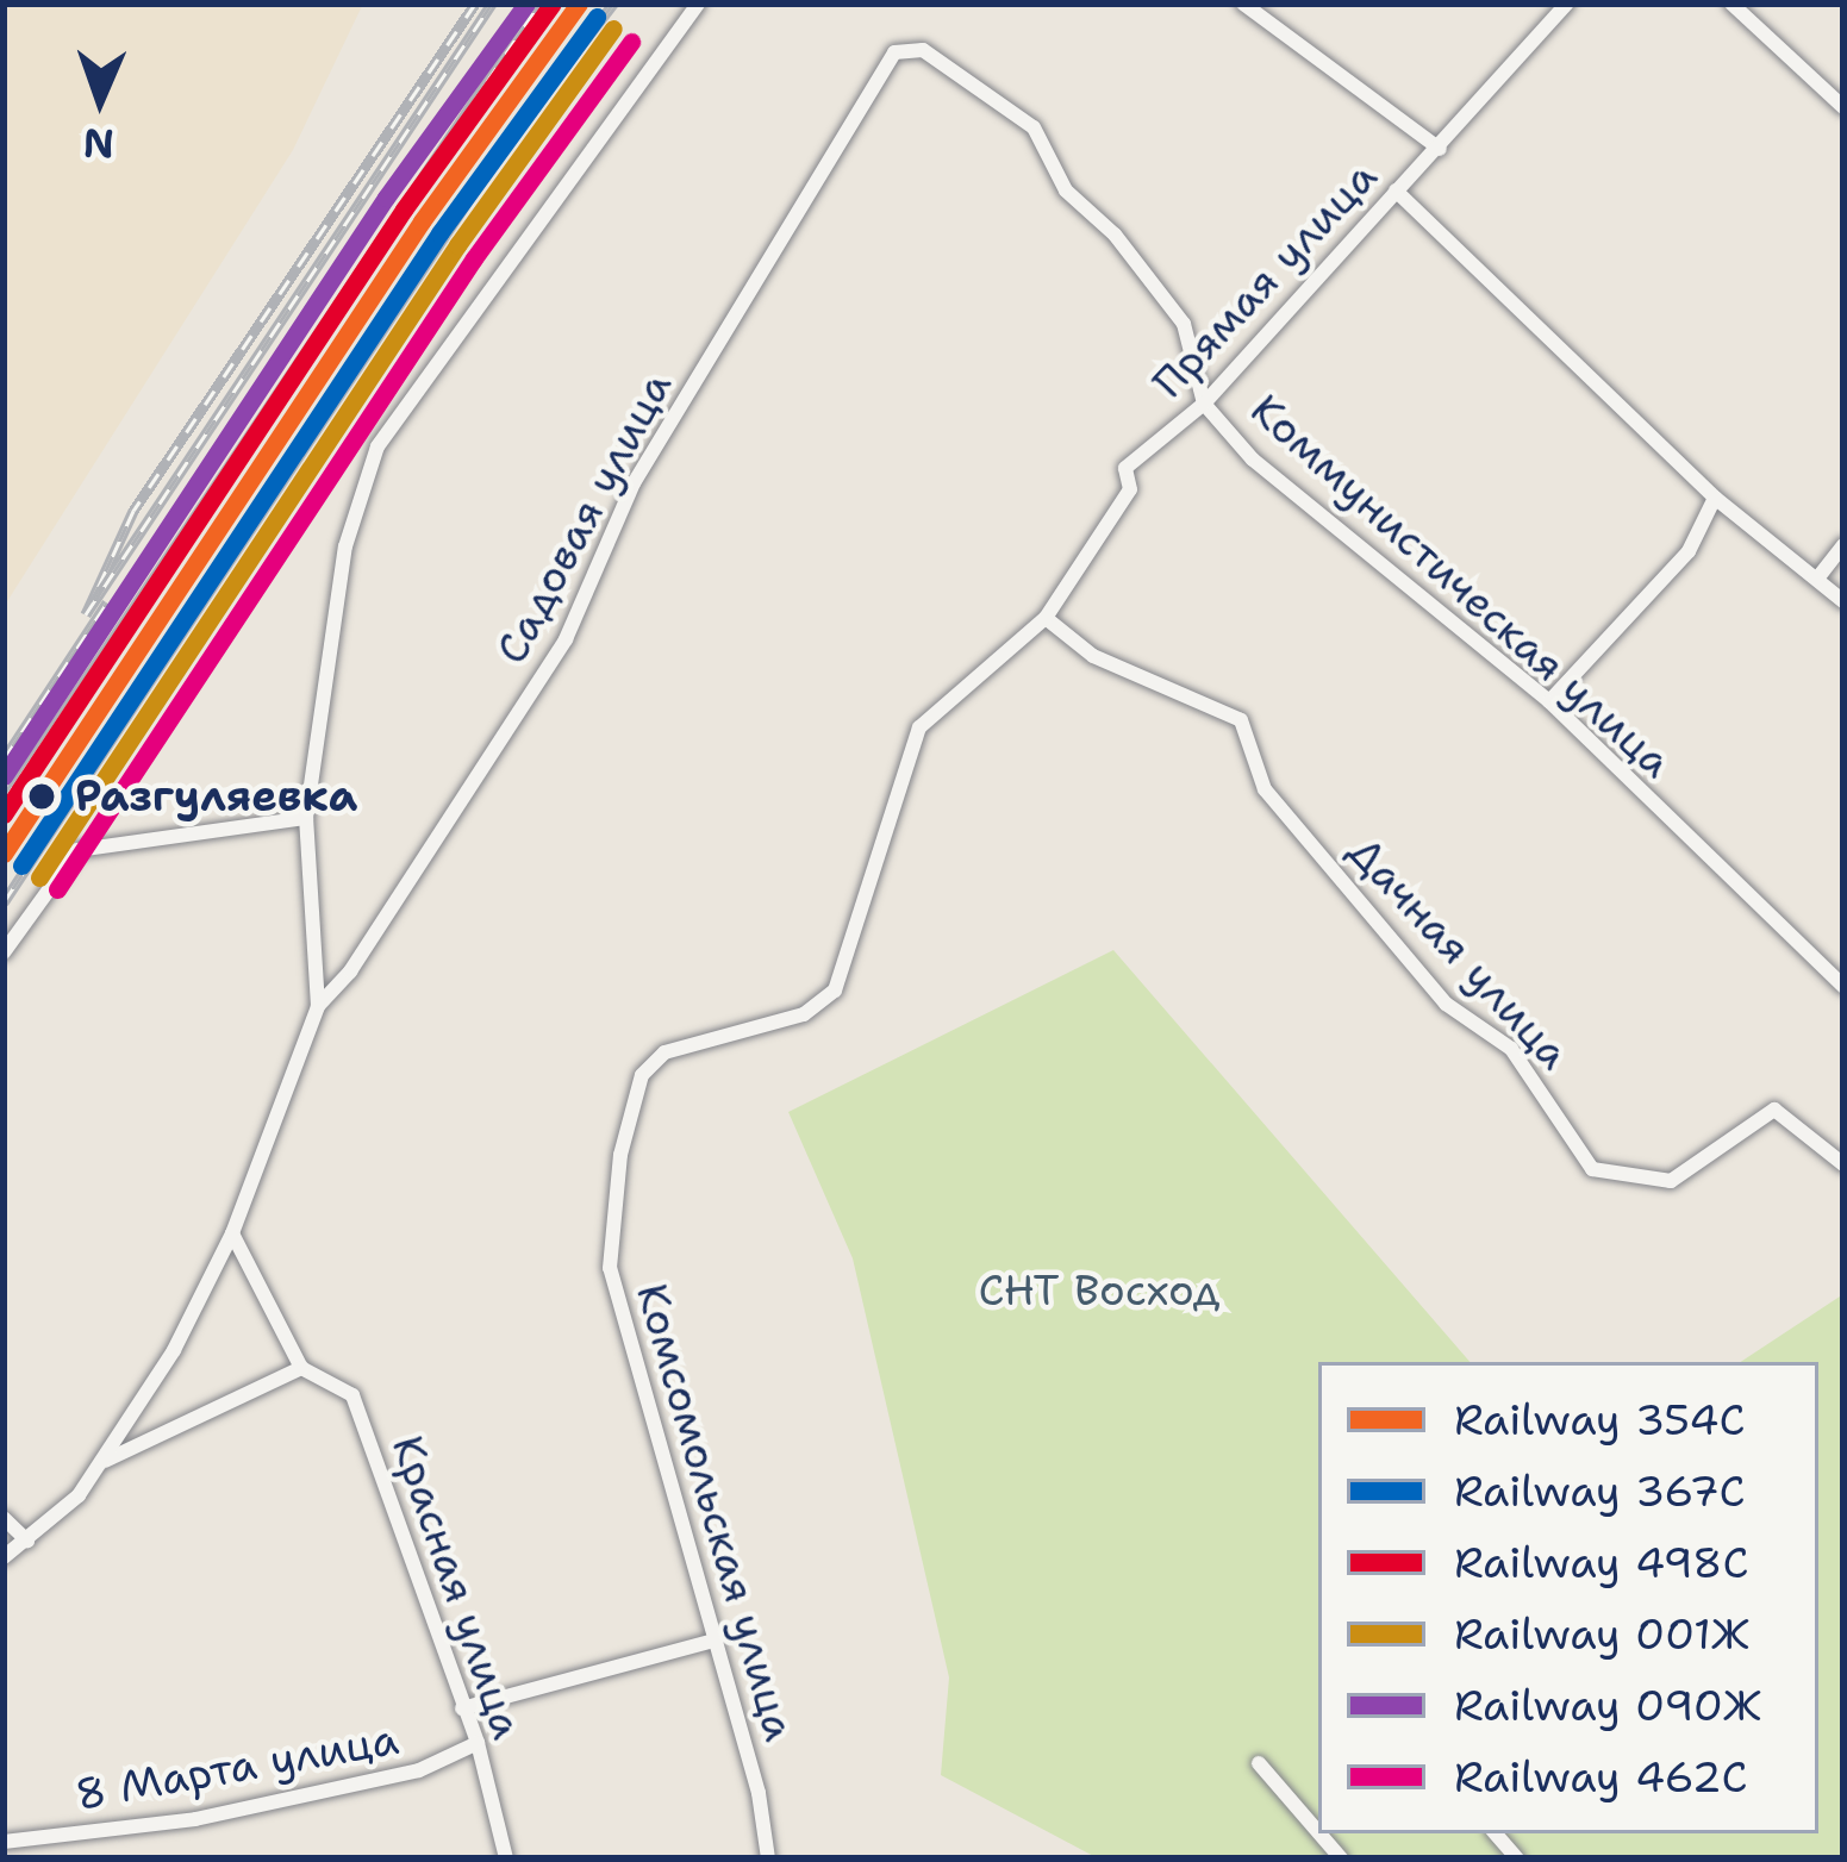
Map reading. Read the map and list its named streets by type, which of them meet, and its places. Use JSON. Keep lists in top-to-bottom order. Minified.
{"streets":{"street":["Прямая улица","Садовая улица","Коммунистическая улица","Дачная улица","Комсомольская улица","Красная улица","8 Марта улица"]},"crossings":[["Прямая улица","Коммунистическая улица"],["Прямая улица","Дачная улица"],["Прямая улица","Комсомольская улица"],["Садовая улица","Коммунистическая улица"],["Дачная улица","Комсомольская улица"],["Красная улица","8 Марта улица"]],"parks":["СНТ Восход"],"places":["Разгуляевка"],"lines":["rail line 354С","rail line 498С","rail line 090Ж","rail line 367С","rail line 001Ж","rail line 462С"],"legend":["Railway 354С","Railway 367С","Railway 498С","Railway 001Ж","Railway 090Ж","Railway 462С"],"north":"bottom"}
